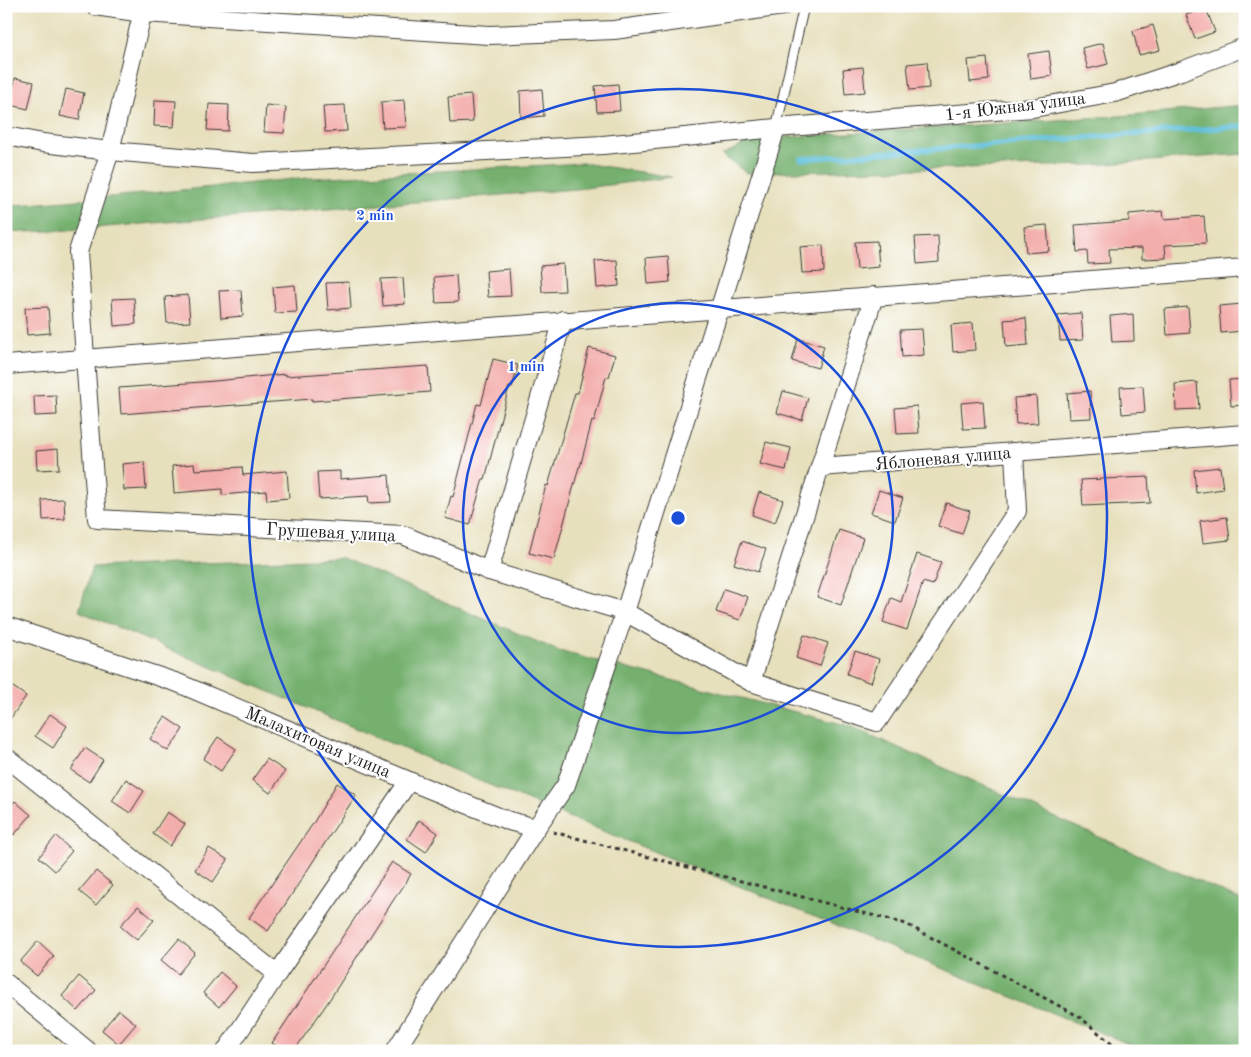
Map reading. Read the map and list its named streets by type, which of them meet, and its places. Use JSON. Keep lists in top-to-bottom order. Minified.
{"streets":{"street":["1-я Южная улица","Яблоневая улица","Грушевая улица","Малахитовая улица"]},"rings":["2 min","1 min"]}
